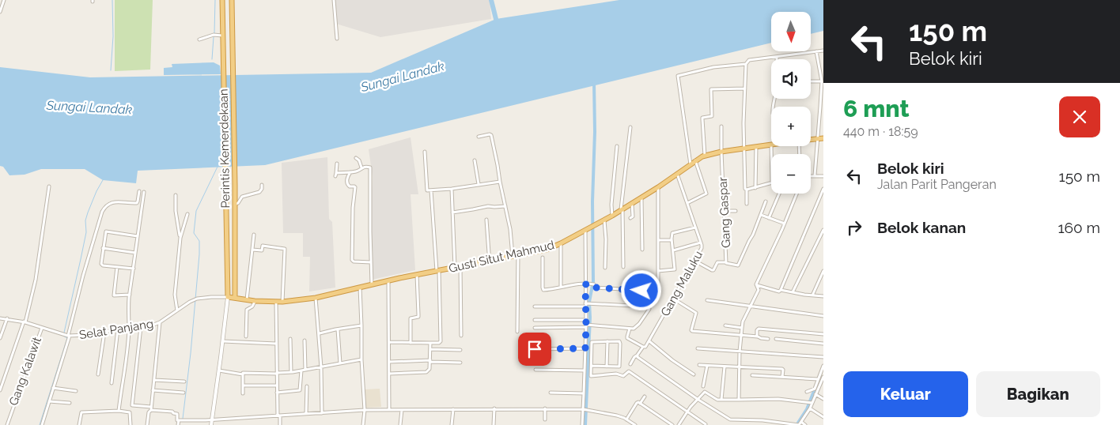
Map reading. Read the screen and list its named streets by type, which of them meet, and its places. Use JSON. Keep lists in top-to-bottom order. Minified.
{"streets":{"highway":["Perintis Kemerdekaan","Gusti Situt Mahmud"],"street":["Gang Gaspar","Gang Maluku","Selat Panjang","Gang Kalawit"]},"crossings":[["Perintis Kemerdekaan","Gusti Situt Mahmud"],["Perintis Kemerdekaan","Selat Panjang"],["Gang Gaspar","Gusti Situt Mahmud"],["Gusti Situt Mahmud","Gang Maluku"],["Gusti Situt Mahmud","Selat Panjang"],["Selat Panjang","Gang Kalawit"]],"water":["Sungai Landak"],"north":"bottom","page":{"turn":["150 m","Belok kiri"],"map_buttons":["+","−"],"heading":["6 mnt","440 m · 18:59"],"list":[{"name":"Belok kiri","note":"Jalan Parit Pangeran","value":"150 m"},{"name":"Belok kanan","value":"160 m"}],"buttons":["Keluar","Bagikan"]}}
